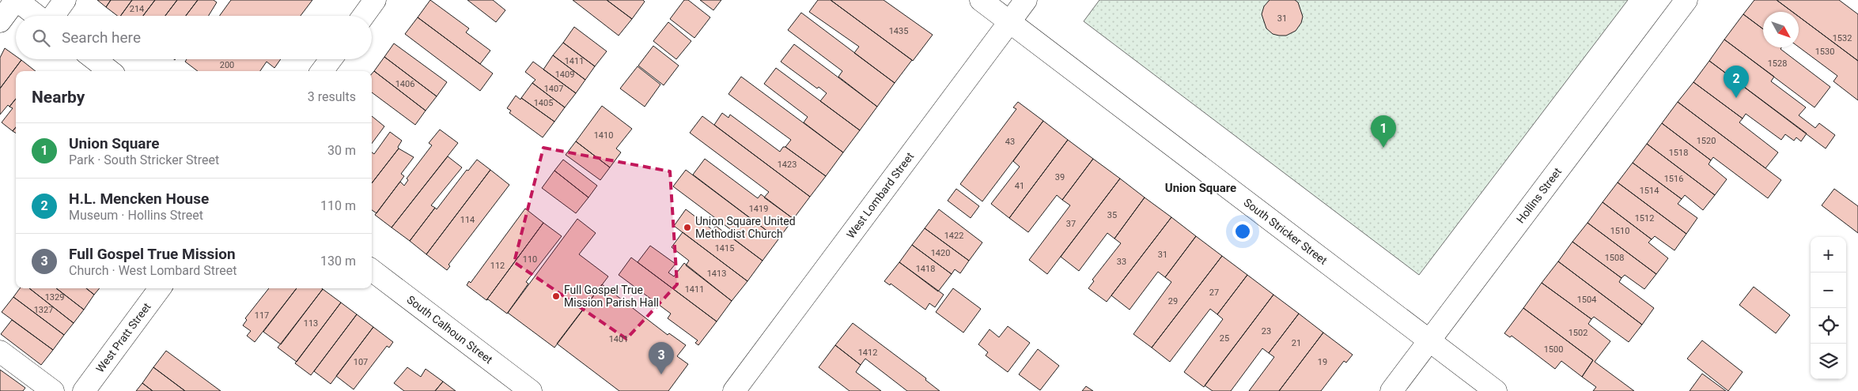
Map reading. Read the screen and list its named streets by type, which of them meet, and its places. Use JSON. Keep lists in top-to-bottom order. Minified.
{"streets":{"street":["West Lombard Street","Hollins Street","South Stricker Street","South Calhoun Street","West Pratt Street"]},"crossings":[["West Lombard Street","South Stricker Street"],["Hollins Street","South Stricker Street"]],"districts":["Union Square"],"places":["Union Square United Methodist Church","Full Gospel True Mission Parish Hall"],"house_numbers":["214","31","1435","1532","1530","1411","1528","200","1409","1406","1407","1405","1410","1520","43","1518","1423","39","1516","41","1514","1419","35","1512","114","37","1510","1422","1415","1420","31","1508","110","33","112","1418","1413","1411","27","1329","1504","29","1327","117","113","23","1502","25","1401","21","1500","1412","107","19"],"north":"bottom right","page":{"search":"Search here","pins":["2","1","3"],"heading":["Nearby","3 results"],"list":[{"mark":"1","name":"Union Square","note":"Park · South Stricker Street","value":"30 m"},{"mark":"2","name":"H.L. Mencken House","note":"Museum · Hollins Street","value":"110 m"},{"mark":"3","name":"Full Gospel True Mission","note":"Church · West Lombard Street","value":"130 m"}],"map_buttons":["+","−"]}}
